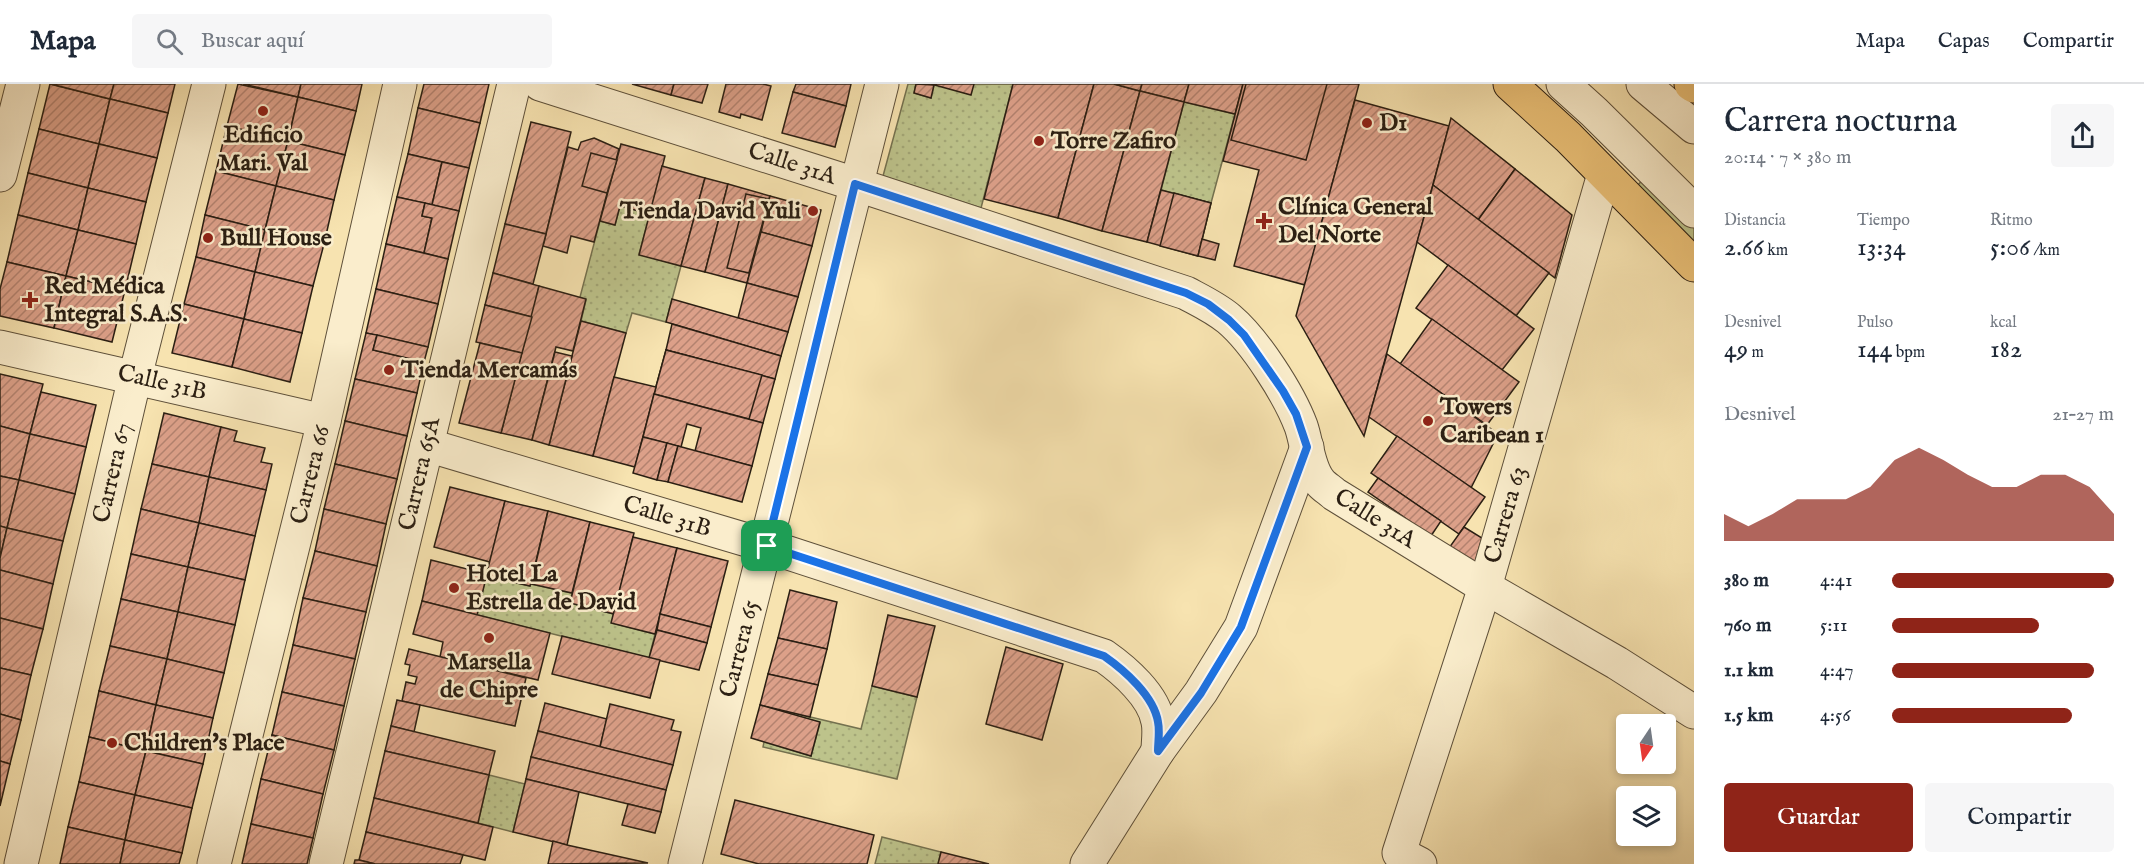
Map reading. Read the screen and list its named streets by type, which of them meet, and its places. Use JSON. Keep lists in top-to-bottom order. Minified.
{"streets":{"street":["Calle 31A","Calle 31B","Carrera 67","Carrera 65A","Carrera 66","Carrera 63","Carrera 65"]},"crossings":[["Calle 31A","Carrera 63"],["Calle 31A","Carrera 65"],["Calle 31B","Carrera 67"],["Calle 31B","Carrera 65A"],["Calle 31B","Carrera 66"],["Calle 31B","Carrera 65"]],"places":{"other":["Edificio Mari. Val","D1","Torre Zafiro","Tienda David Yuli","Bull House","Tienda Mercamás","Towers Caribean 1","Hotel La Estrella de David","Marsella de Chipre","Children's Place"],"health":["Clínica General Del Norte","Red Médica Integral S.A.S."]},"north":"bottom","page":{"header":"Mapa","search":"Buscar aquí","nav":["Mapa","Capas","Compartir"],"heading":["Carrera nocturna","20:14 · 7 × 380 m"],"stats":[["Distancia","2.66 km"],["Tiempo","13:34"],["Ritmo","5:06 /km"],["Desnivel","49 m"],["Pulso","144 bpm"],["kcal","182"]],"chart":["Desnivel","21–27 m"],"list":[{"name":"380 m","note":"4:41"},{"name":"760 m","note":"5:11"},{"name":"1.1 km","note":"4:47"},{"name":"1.5 km","note":"4:56"}],"buttons":["Guardar","Compartir"]}}
